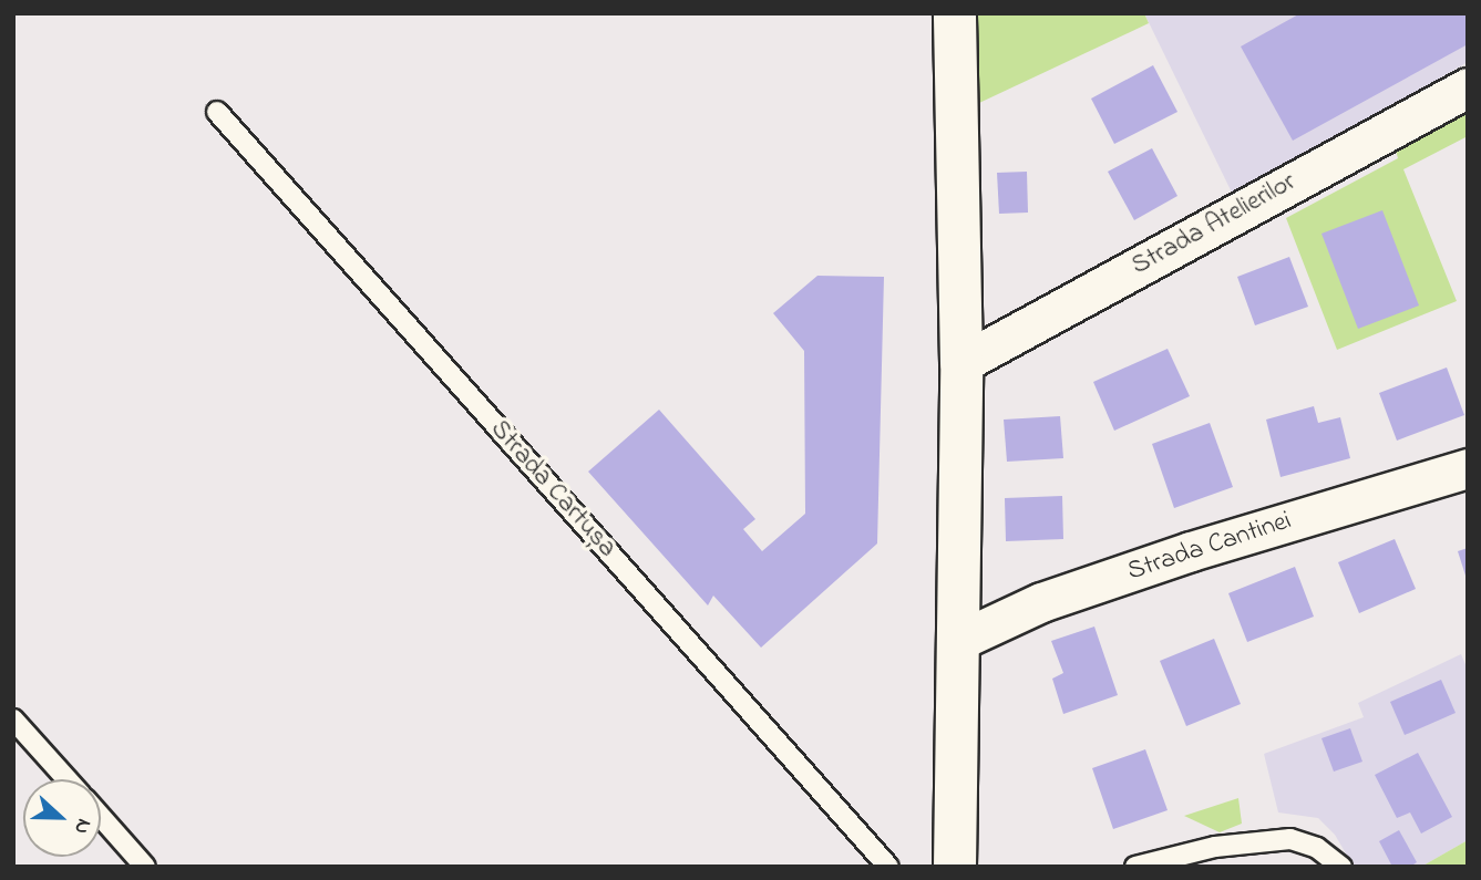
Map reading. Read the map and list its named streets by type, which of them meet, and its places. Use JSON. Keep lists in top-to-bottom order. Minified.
{"streets":{"street":["Strada Atelierilor","Strada Cantinei"],"lane":["Strada Cartușa"]},"north":"right"}
